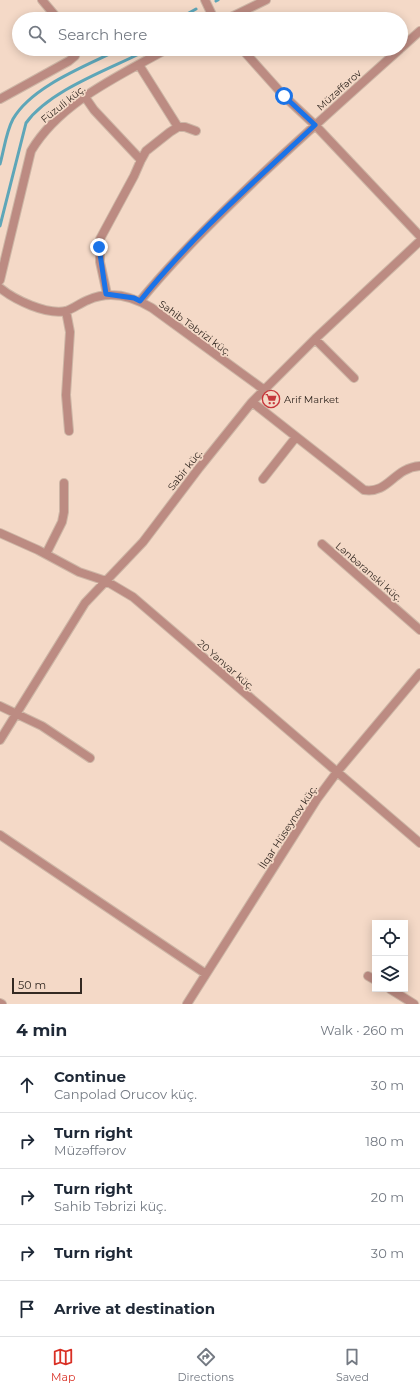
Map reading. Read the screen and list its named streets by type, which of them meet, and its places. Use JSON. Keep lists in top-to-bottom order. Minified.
{"streets":{"street":["Müzəffərov","Füzuli küç.","Sahib Təbrizi küç.","Sabir küç.","Lənbəranski küç.","20 Yanvar küç.","İlqar Hüseynov küç."]},"crossings":[["Müzəffərov","Sahib Təbrizi küç."],["Sahib Təbrizi küç.","Sabir küç."],["Sabir küç.","20 Yanvar küç."],["20 Yanvar küç.","İlqar Hüseynov küç."]],"places":{"supermarket":["Arif Market"]},"scale_bar":"50 m","page":{"search":"Search here","scale":"50 m","heading":["4 min","Walk · 260 m"],"list":[["Continue","Canpolad Orucov küç.","30 m"],["Turn right","Müzəffərov","180 m"],["Turn right","Sahib Təbrizi küç.","20 m"],["Turn right","30 m"],"Arrive at destination"],"nav":["Map","Directions","Saved"]}}
